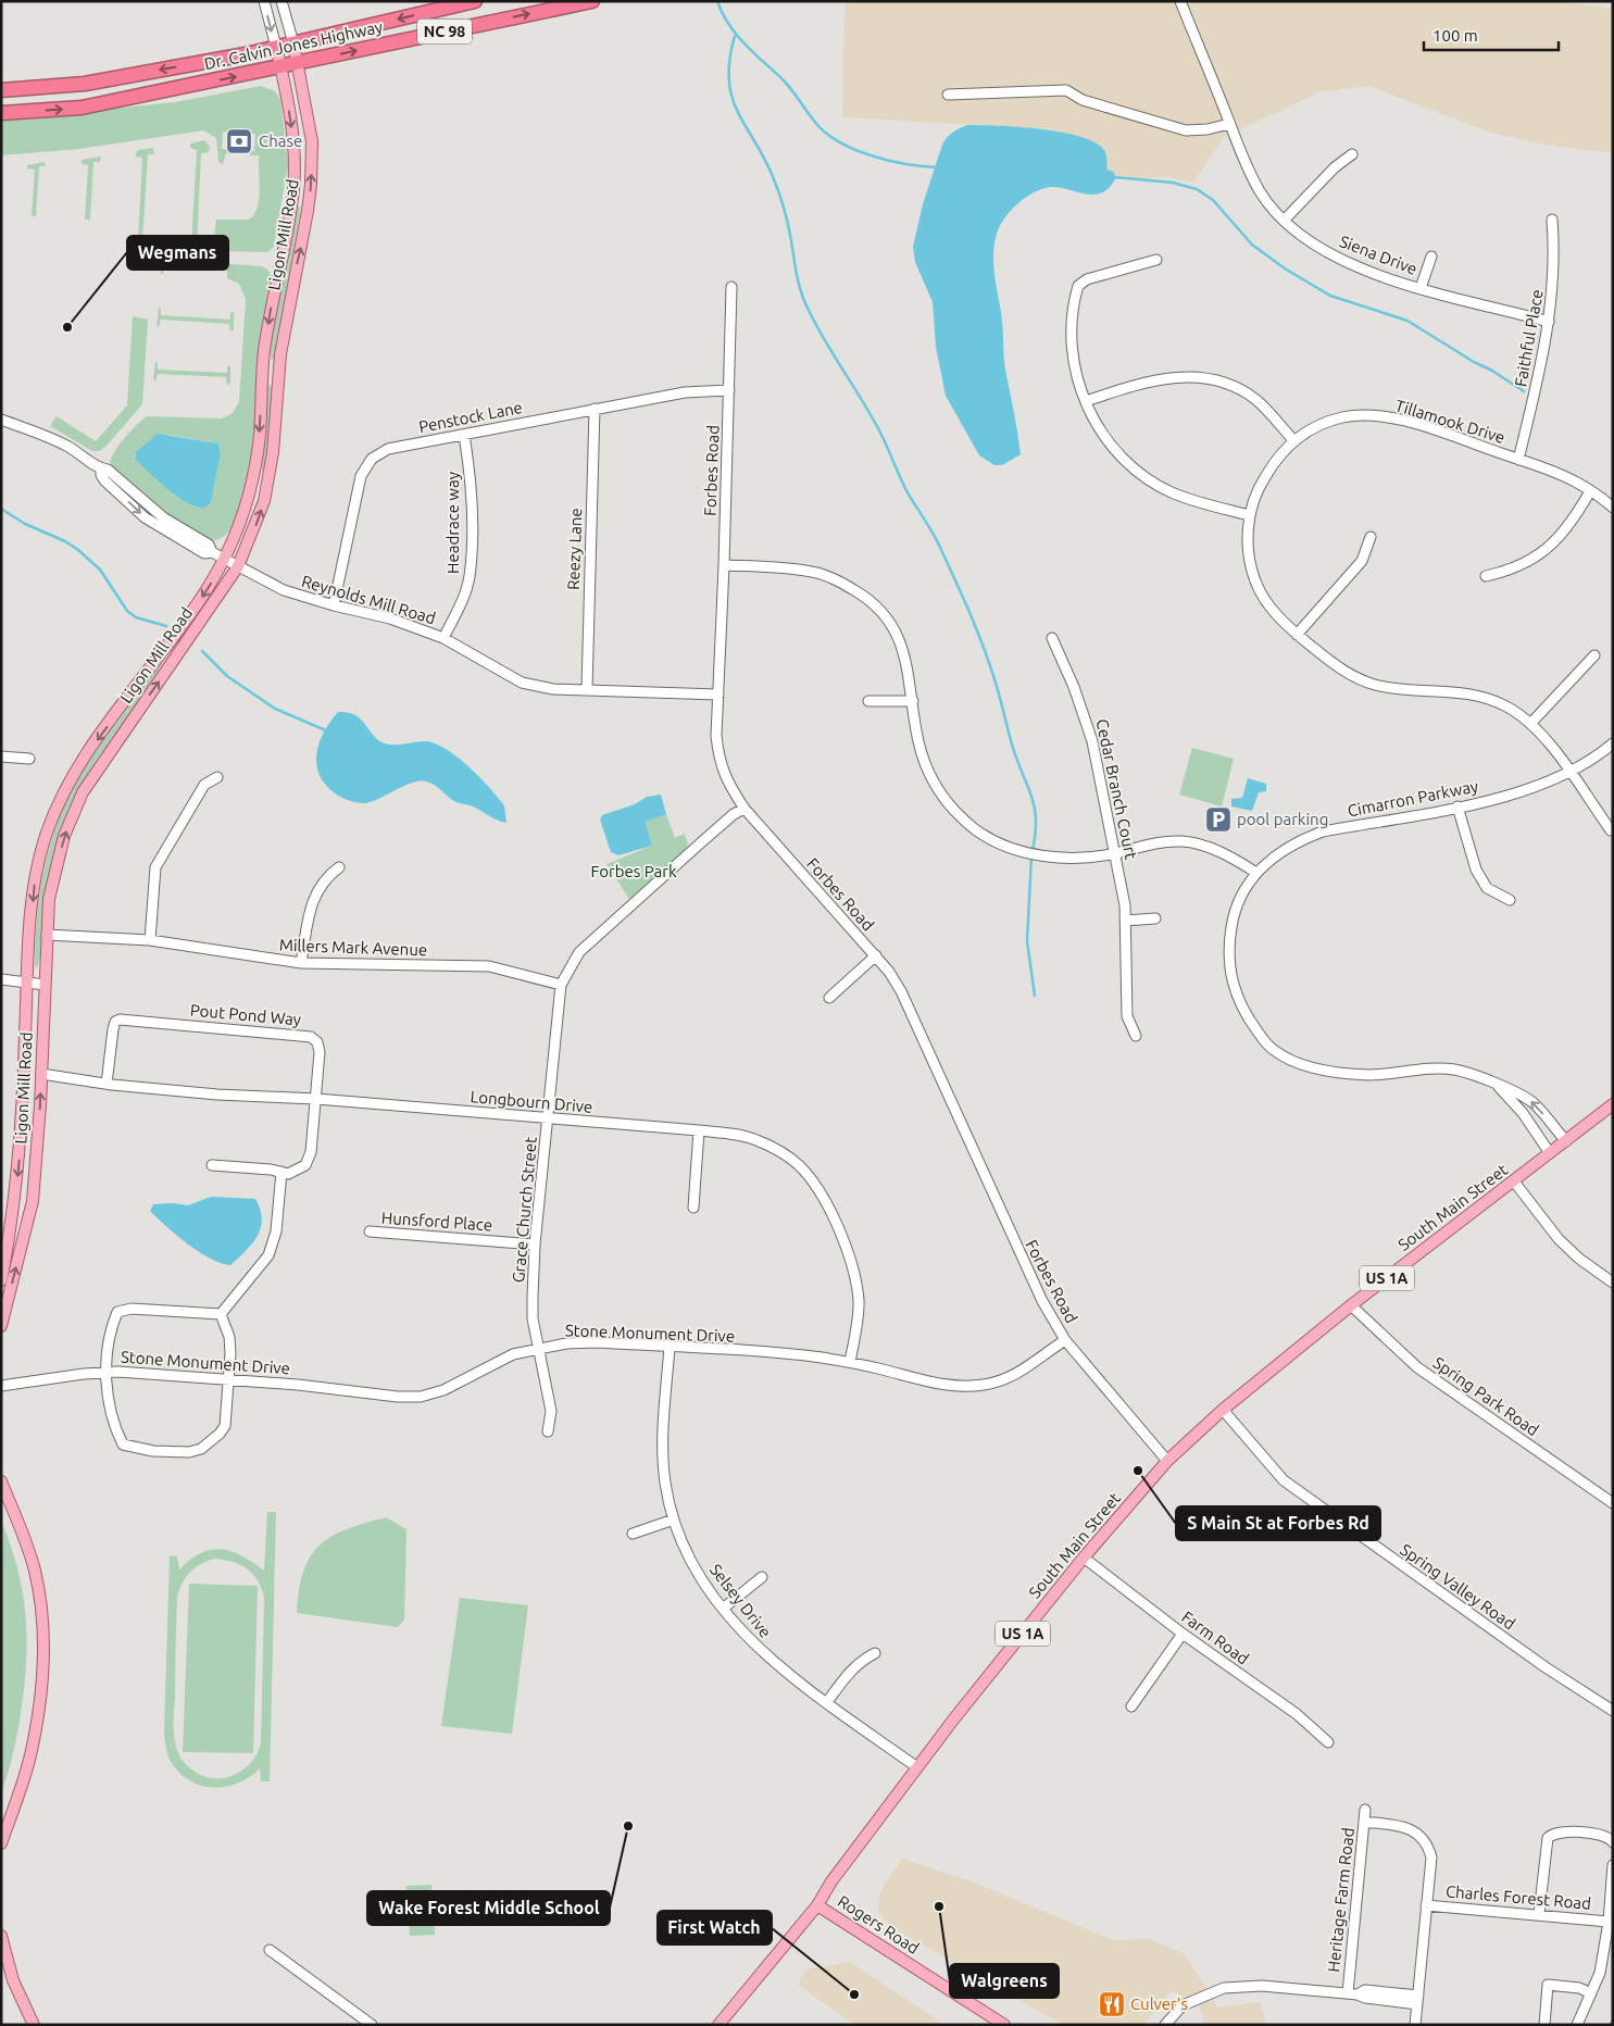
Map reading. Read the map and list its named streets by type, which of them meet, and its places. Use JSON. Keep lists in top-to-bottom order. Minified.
{"streets":{"highway":["NC 98","Dr. Calvin Jones Highway"],"main road":["Ligon Mill Road","South Main Street","US 1A","Rogers Road"],"street":["Siena Drive","Faithful Place","Penstock Lane","Tillamook Drive","Forbes Road","Headrace way","Reezy Lane","Reynolds Mill Road","Cedar Branch Court","Cimarron Parkway","Millers Mark Avenue","Pout Pond Way","Longbourn Drive","Grace Church Street","Hunsford Place","Stone Monument Drive","Spring Park Road","Spring Valley Road","Selsey Drive","Farm Road","Charles Forest Road","Heritage Farm Road"]},"crossings":[["Dr. Calvin Jones Highway","Ligon Mill Road"],["Ligon Mill Road","Reynolds Mill Road"],["Ligon Mill Road","Millers Mark Avenue"],["Ligon Mill Road","Longbourn Drive"],["Siena Drive","Faithful Place"],["Faithful Place","Tillamook Drive"],["Penstock Lane","Forbes Road"],["Penstock Lane","Headrace way"],["Penstock Lane","Reezy Lane"],["Penstock Lane","Reynolds Mill Road"],["Tillamook Drive","Cimarron Parkway"],["Forbes Road","Reynolds Mill Road"],["Forbes Road","South Main Street"],["Forbes Road","Grace Church Street"],["Forbes Road","Stone Monument Drive"],["Headrace way","Reynolds Mill Road"],["Reezy Lane","Reynolds Mill Road"],["Cimarron Parkway","South Main Street"],["Millers Mark Avenue","Grace Church Street"],["Pout Pond Way","Longbourn Drive"],["Longbourn Drive","Grace Church Street"],["Longbourn Drive","Stone Monument Drive"],["South Main Street","Spring Park Road"],["South Main Street","Spring Valley Road"],["South Main Street","Selsey Drive"],["South Main Street","Farm Road"],["South Main Street","Rogers Road"],["Grace Church Street","Hunsford Place"],["Grace Church Street","Stone Monument Drive"],["Stone Monument Drive","Selsey Drive"]],"parks":["Forbes Park"],"places":{"bank":["Chase"],"other":["Wegmans","S Main St at Forbes Rd","Wake Forest Middle School","Walgreens","First Watch"],"parking":["pool parking"],"restaurant":["Culver's"]},"scale_bar":"100 m"}
